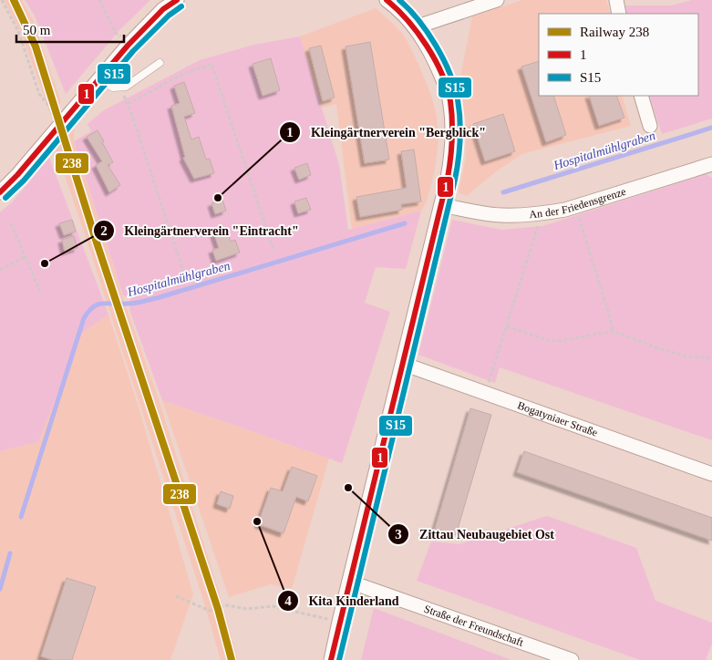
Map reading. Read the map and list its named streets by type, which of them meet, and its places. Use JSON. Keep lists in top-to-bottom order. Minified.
{"streets":{"street":["An der Friedensgrenze","Bogatyniaer Straße","Straße der Freundschaft"]},"water":["Hospitalmühlgraben"],"places":["Kleingärtnerverein \"Bergblick\"","Kleingärtnerverein \"Eintracht\"","Zittau Neubaugebiet Ost","Kita Kinderland"],"lines":["rail line 238","transit line 1","transit line S15"],"legend":["Railway 238","1","S15"],"scale_bar":"50 m"}
